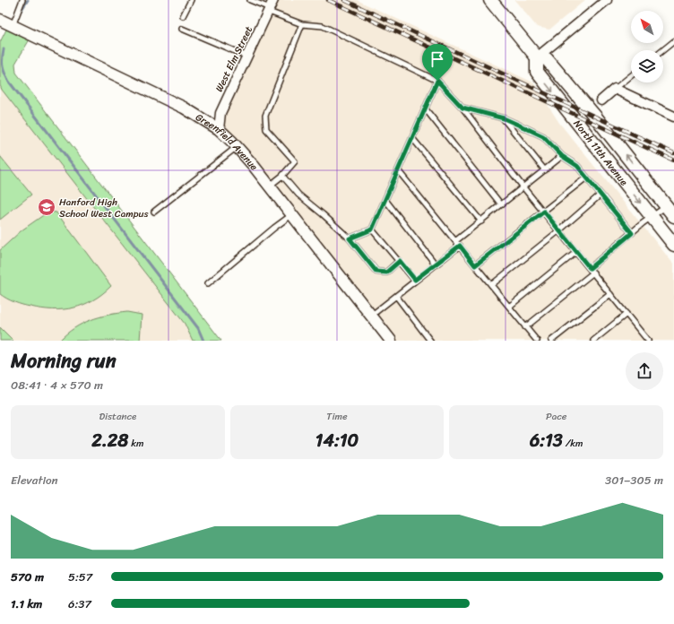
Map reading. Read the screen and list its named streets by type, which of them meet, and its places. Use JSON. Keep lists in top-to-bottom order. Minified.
{"streets":{"main road":["North 11th Avenue"],"street":["West Elm Street","Greenfield Avenue"]},"crossings":[["West Elm Street","Greenfield Avenue"]],"places":{"school or university":["Hanford High School West Campus"]},"north":"top left","page":{"heading":["Morning run","08:41 · 4 × 570 m"],"stats":[["Distance","2.28 km"],["Time","14:10"],["Pace","6:13 /km"]],"chart":["Elevation","301–305 m"],"list":[{"name":"570 m","note":"5:57"},{"name":"1.1 km","note":"6:37"}]}}
